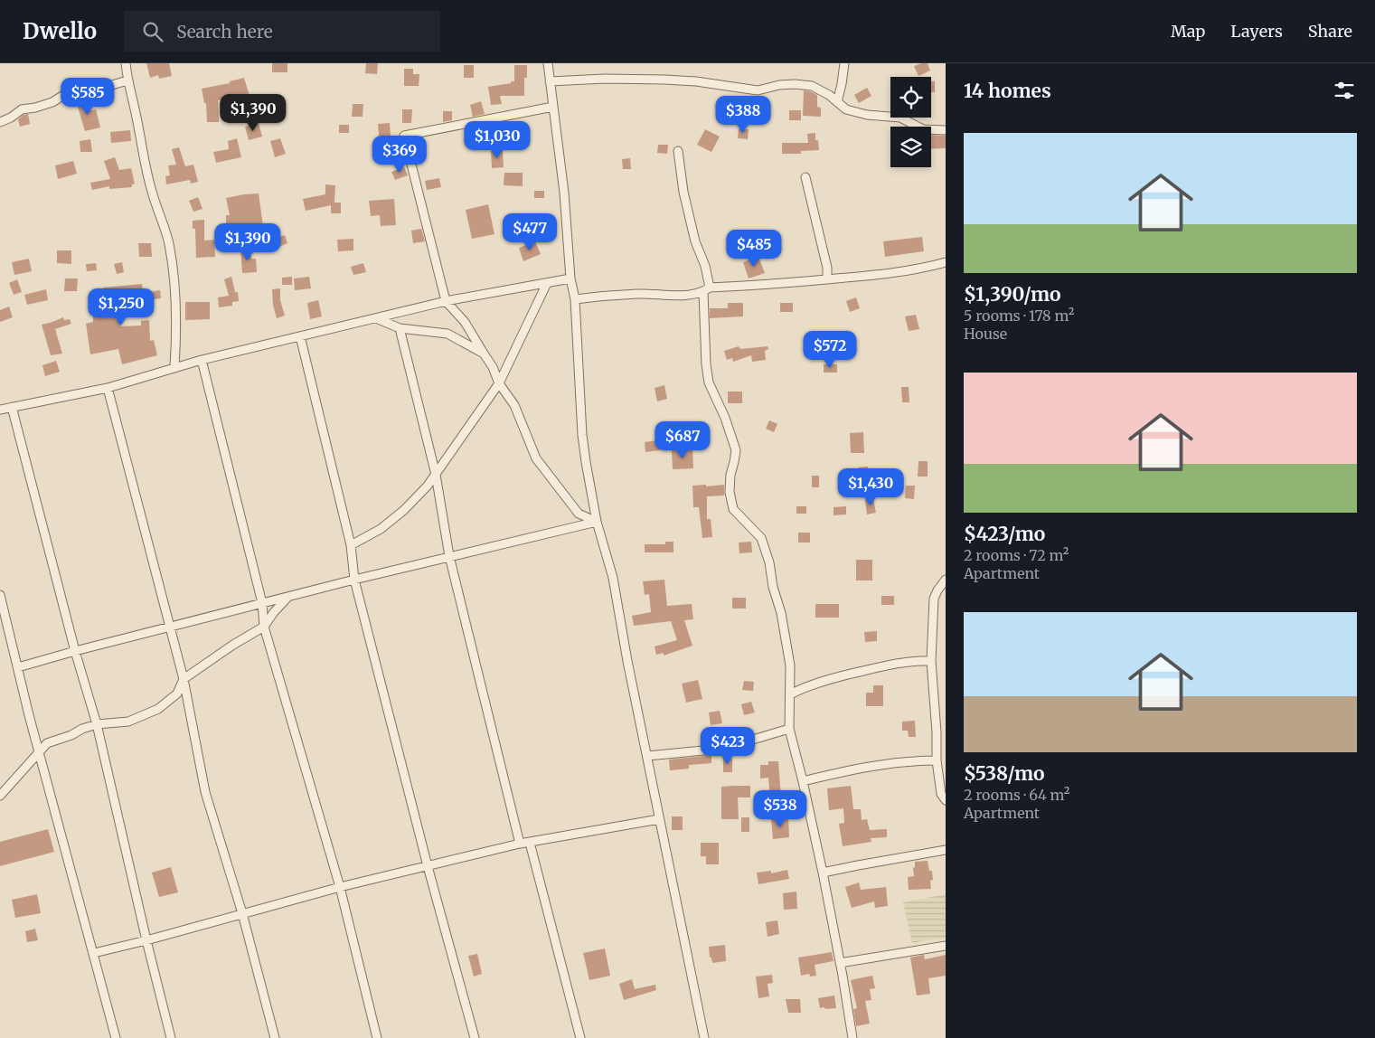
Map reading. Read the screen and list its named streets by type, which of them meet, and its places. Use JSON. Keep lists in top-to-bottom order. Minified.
{"page":{"header":"Dwello","search":"Search here","nav":["Map","Layers","Share"],"heading":"14 homes","price":["$585","$1,390","$388","$1,030","$369","$477","$1,390","$485","$1,250","$572","$687","$1,430","$423","$538"],"list":[{"name":"$1,390/mo","note":"5 rooms · 178 m² · House"},{"name":"$423/mo","note":"2 rooms · 72 m² · Apartment"},{"name":"$538/mo","note":"2 rooms · 64 m² · Apartment"}]}}
